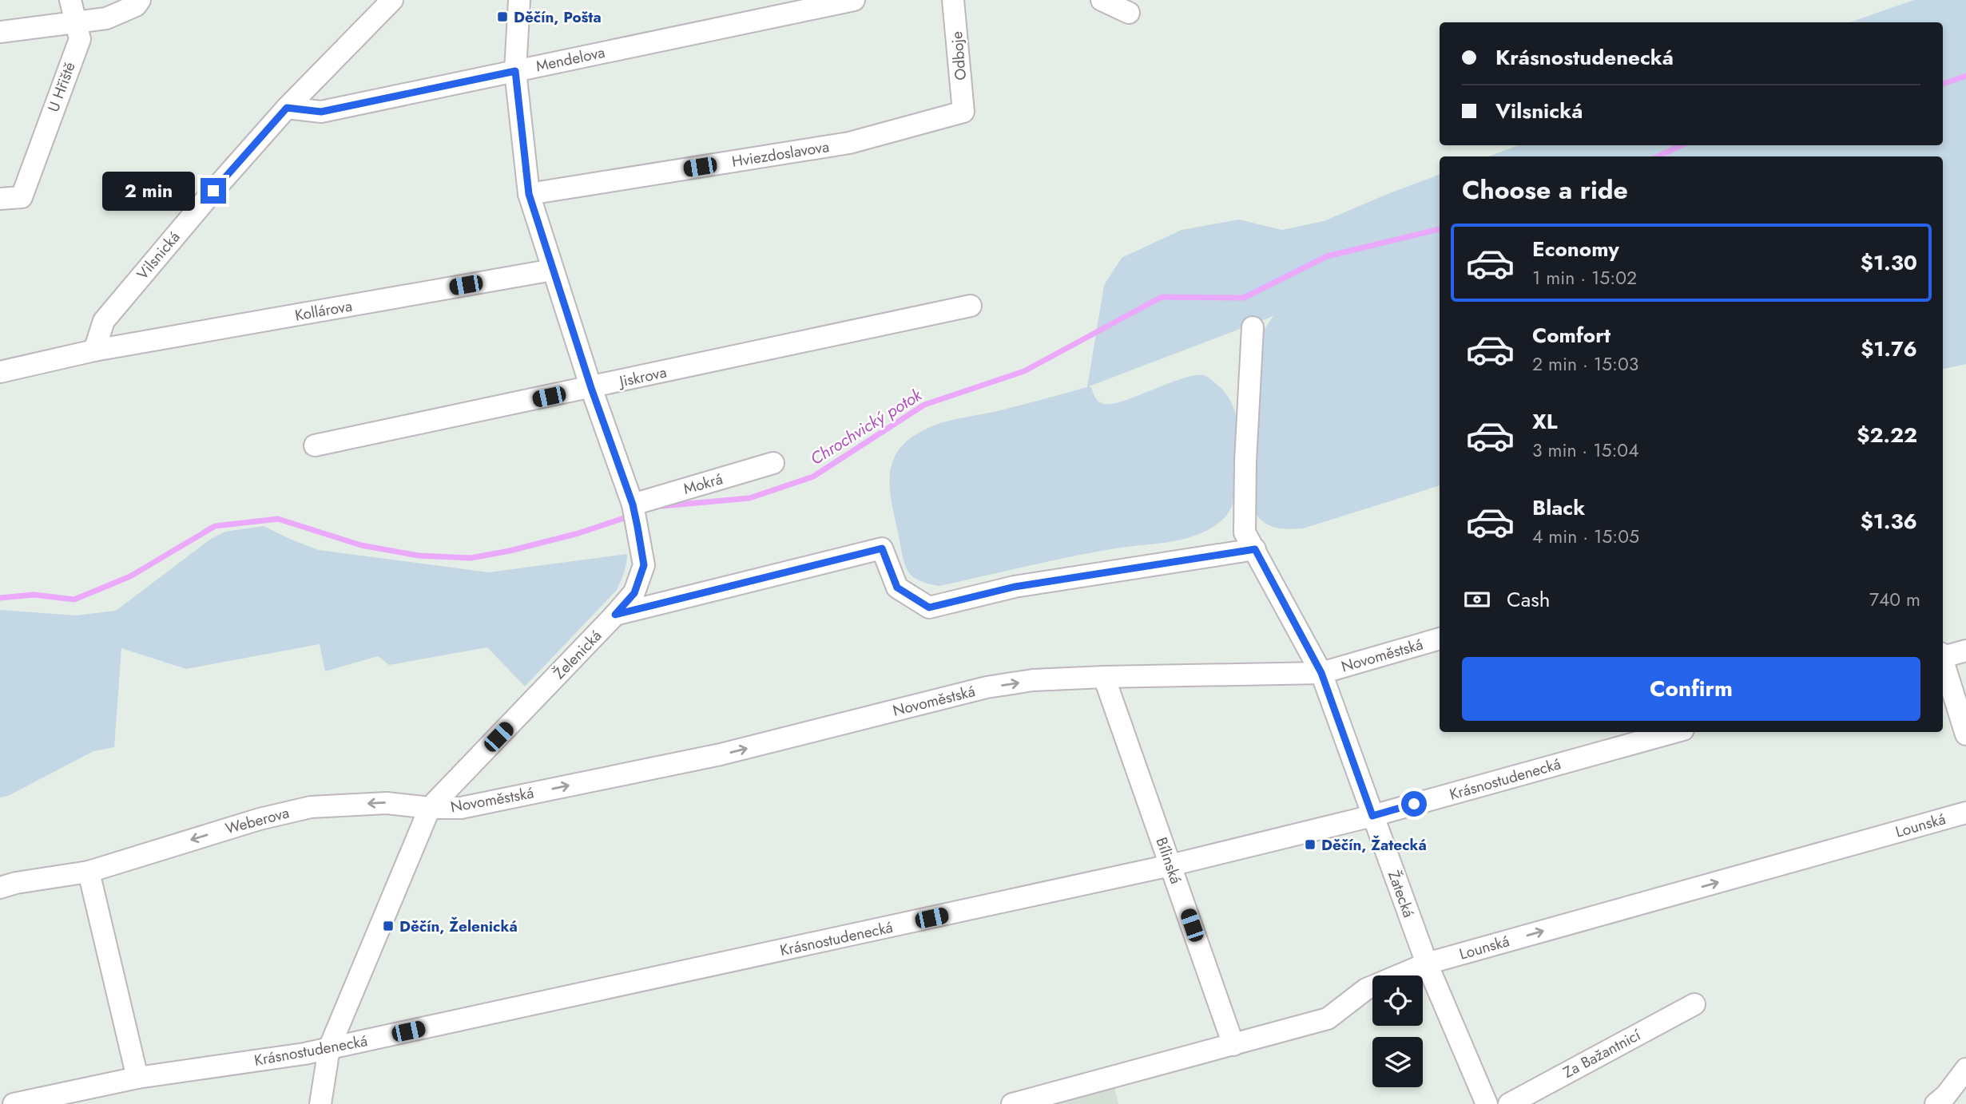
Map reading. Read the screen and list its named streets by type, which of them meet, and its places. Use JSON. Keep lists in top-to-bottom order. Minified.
{"streets":{"street":["Odboje","Mendelova","U Hřiště","Hviezdoslavova","Vilsnická","Kollárova","Jiskrova","Mokrá","Želenická","Novoměstská","Krásnostudenecká","Weberova","Lounská","Bílinská","Žatecká","Za Bažantnicí"]},"crossings":[["Odboje","Hviezdoslavova"],["Mendelova","Vilsnická"],["Mendelova","Želenická"],["Hviezdoslavova","Želenická"],["Vilsnická","Kollárova"],["Kollárova","Želenická"],["Jiskrova","Želenická"],["Mokrá","Želenická"],["Želenická","Novoměstská"],["Želenická","Krásnostudenecká"],["Želenická","Weberova"],["Novoměstská","Weberova"],["Novoměstská","Bílinská"],["Novoměstská","Žatecká"],["Krásnostudenecká","Bílinská"],["Krásnostudenecká","Žatecká"],["Lounská","Bílinská"],["Lounská","Žatecká"]],"one_way":["Weberova","Lounská"],"water":["Chrochvický potok"],"places":{"transit":["Děčín, Pošta","Děčín, Žatecká","Děčín, Želenická"]},"page":{"banner":["Krásnostudenecká","Vilsnická"],"heading":"Choose a ride","bubble":"2 min","list":[{"name":"Economy","note":"1 min · 15:02","value":"$1.30"},{"name":"Comfort","note":"2 min · 15:03","value":"$1.76"},{"name":"XL","note":"3 min · 15:04","value":"$2.22"},{"name":"Black","note":"4 min · 15:05","value":"$1.36"}],"pay":["Cash","740 m"],"buttons":"Confirm"}}
